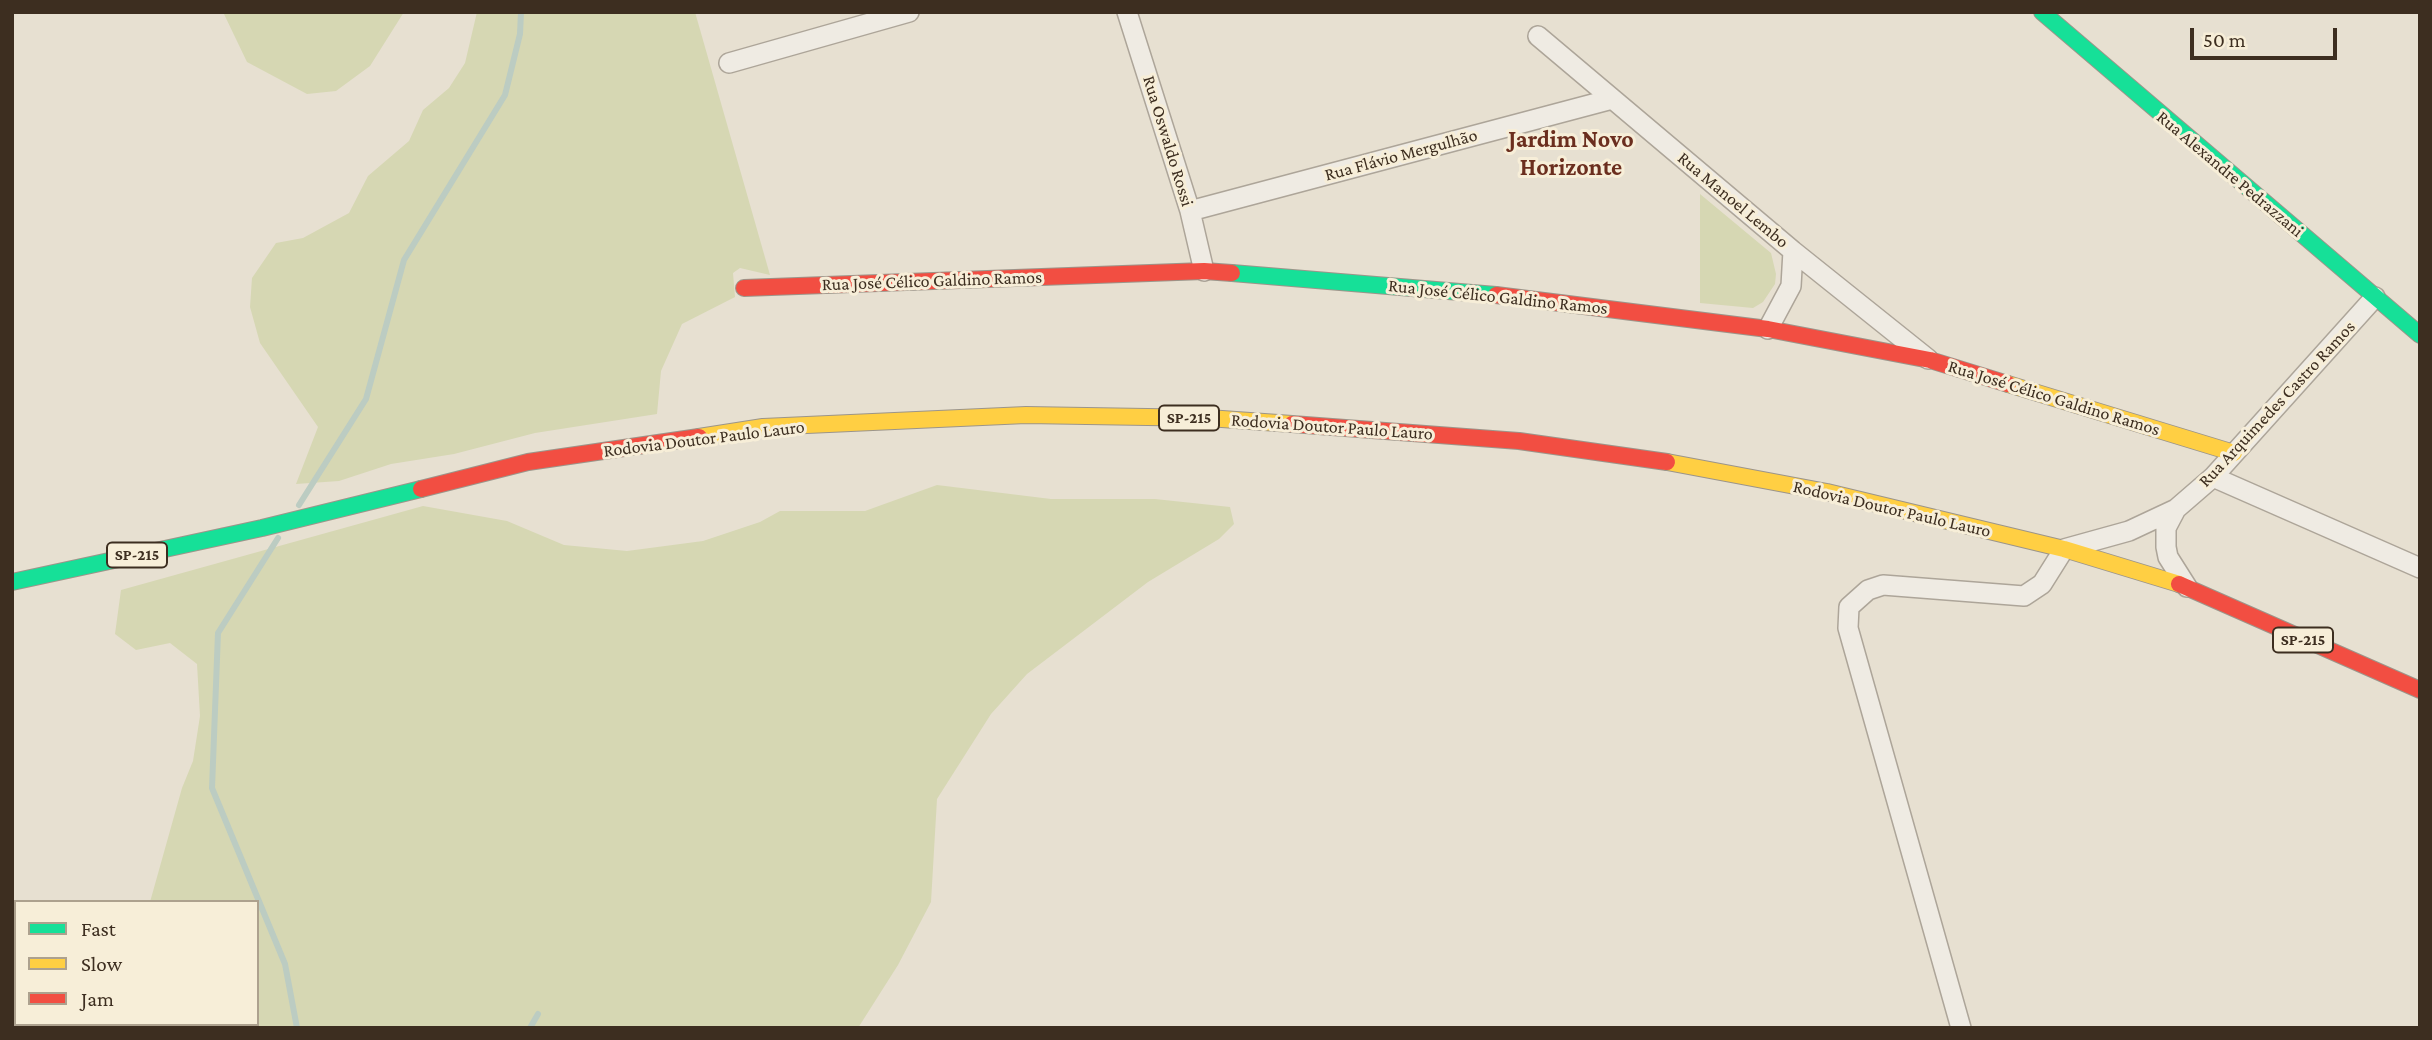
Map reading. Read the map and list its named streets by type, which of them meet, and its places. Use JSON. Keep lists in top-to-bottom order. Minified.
{"streets":{"main road":["Rua Alexandre Pedrazzani","Rua José Célico Galdino Ramos","SP-215","Rodovia Doutor Paulo Lauro"],"street":["Rua Oswaldo Rossi","Rua Flávio Mergulhão","Rua Manoel Lembo","Rua Arquimedes Castro Ramos"]},"crossings":[["Rua Oswaldo Rossi","Rua Flávio Mergulhão"],["Rua Oswaldo Rossi","Rua José Célico Galdino Ramos"],["Rua Flávio Mergulhão","Rua Manoel Lembo"],["Rua Alexandre Pedrazzani","Rua Arquimedes Castro Ramos"],["Rua Manoel Lembo","Rua José Célico Galdino Ramos"],["Rua José Célico Galdino Ramos","Rua Arquimedes Castro Ramos"],["Rua Arquimedes Castro Ramos","Rodovia Doutor Paulo Lauro"]],"districts":["Jardim Novo Horizonte"],"legend":["Fast","Slow","Jam"],"scale_bar":"50 m"}
